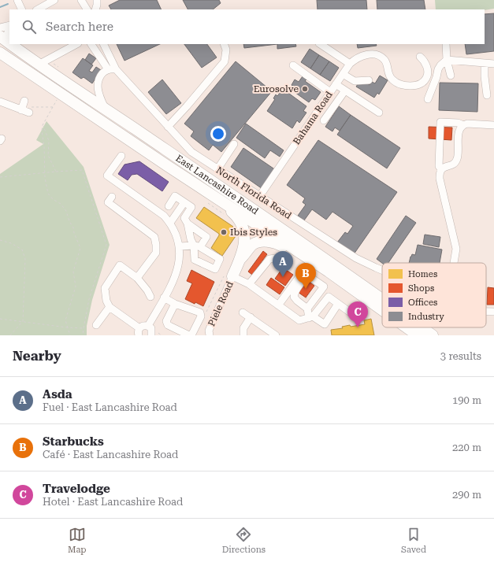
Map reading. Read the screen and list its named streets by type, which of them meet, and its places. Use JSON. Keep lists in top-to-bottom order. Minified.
{"streets":{"highway":["East Lancashire Road"],"street":["Bahama Road","North Florida Road","Piele Road"]},"crossings":[["Bahama Road","North Florida Road"]],"places":["Eurosolve","Ibis Styles"],"legend":["Homes","Shops","Offices","Industry"],"page":{"search":"Search here","pins":["A","B","C"],"heading":["Nearby","3 results"],"list":[{"mark":"A","name":"Asda","note":"Fuel · East Lancashire Road","value":"190 m"},{"mark":"B","name":"Starbucks","note":"Café · East Lancashire Road","value":"220 m"},{"mark":"C","name":"Travelodge","note":"Hotel · East Lancashire Road","value":"290 m"}],"nav":["Map","Directions","Saved"]}}
